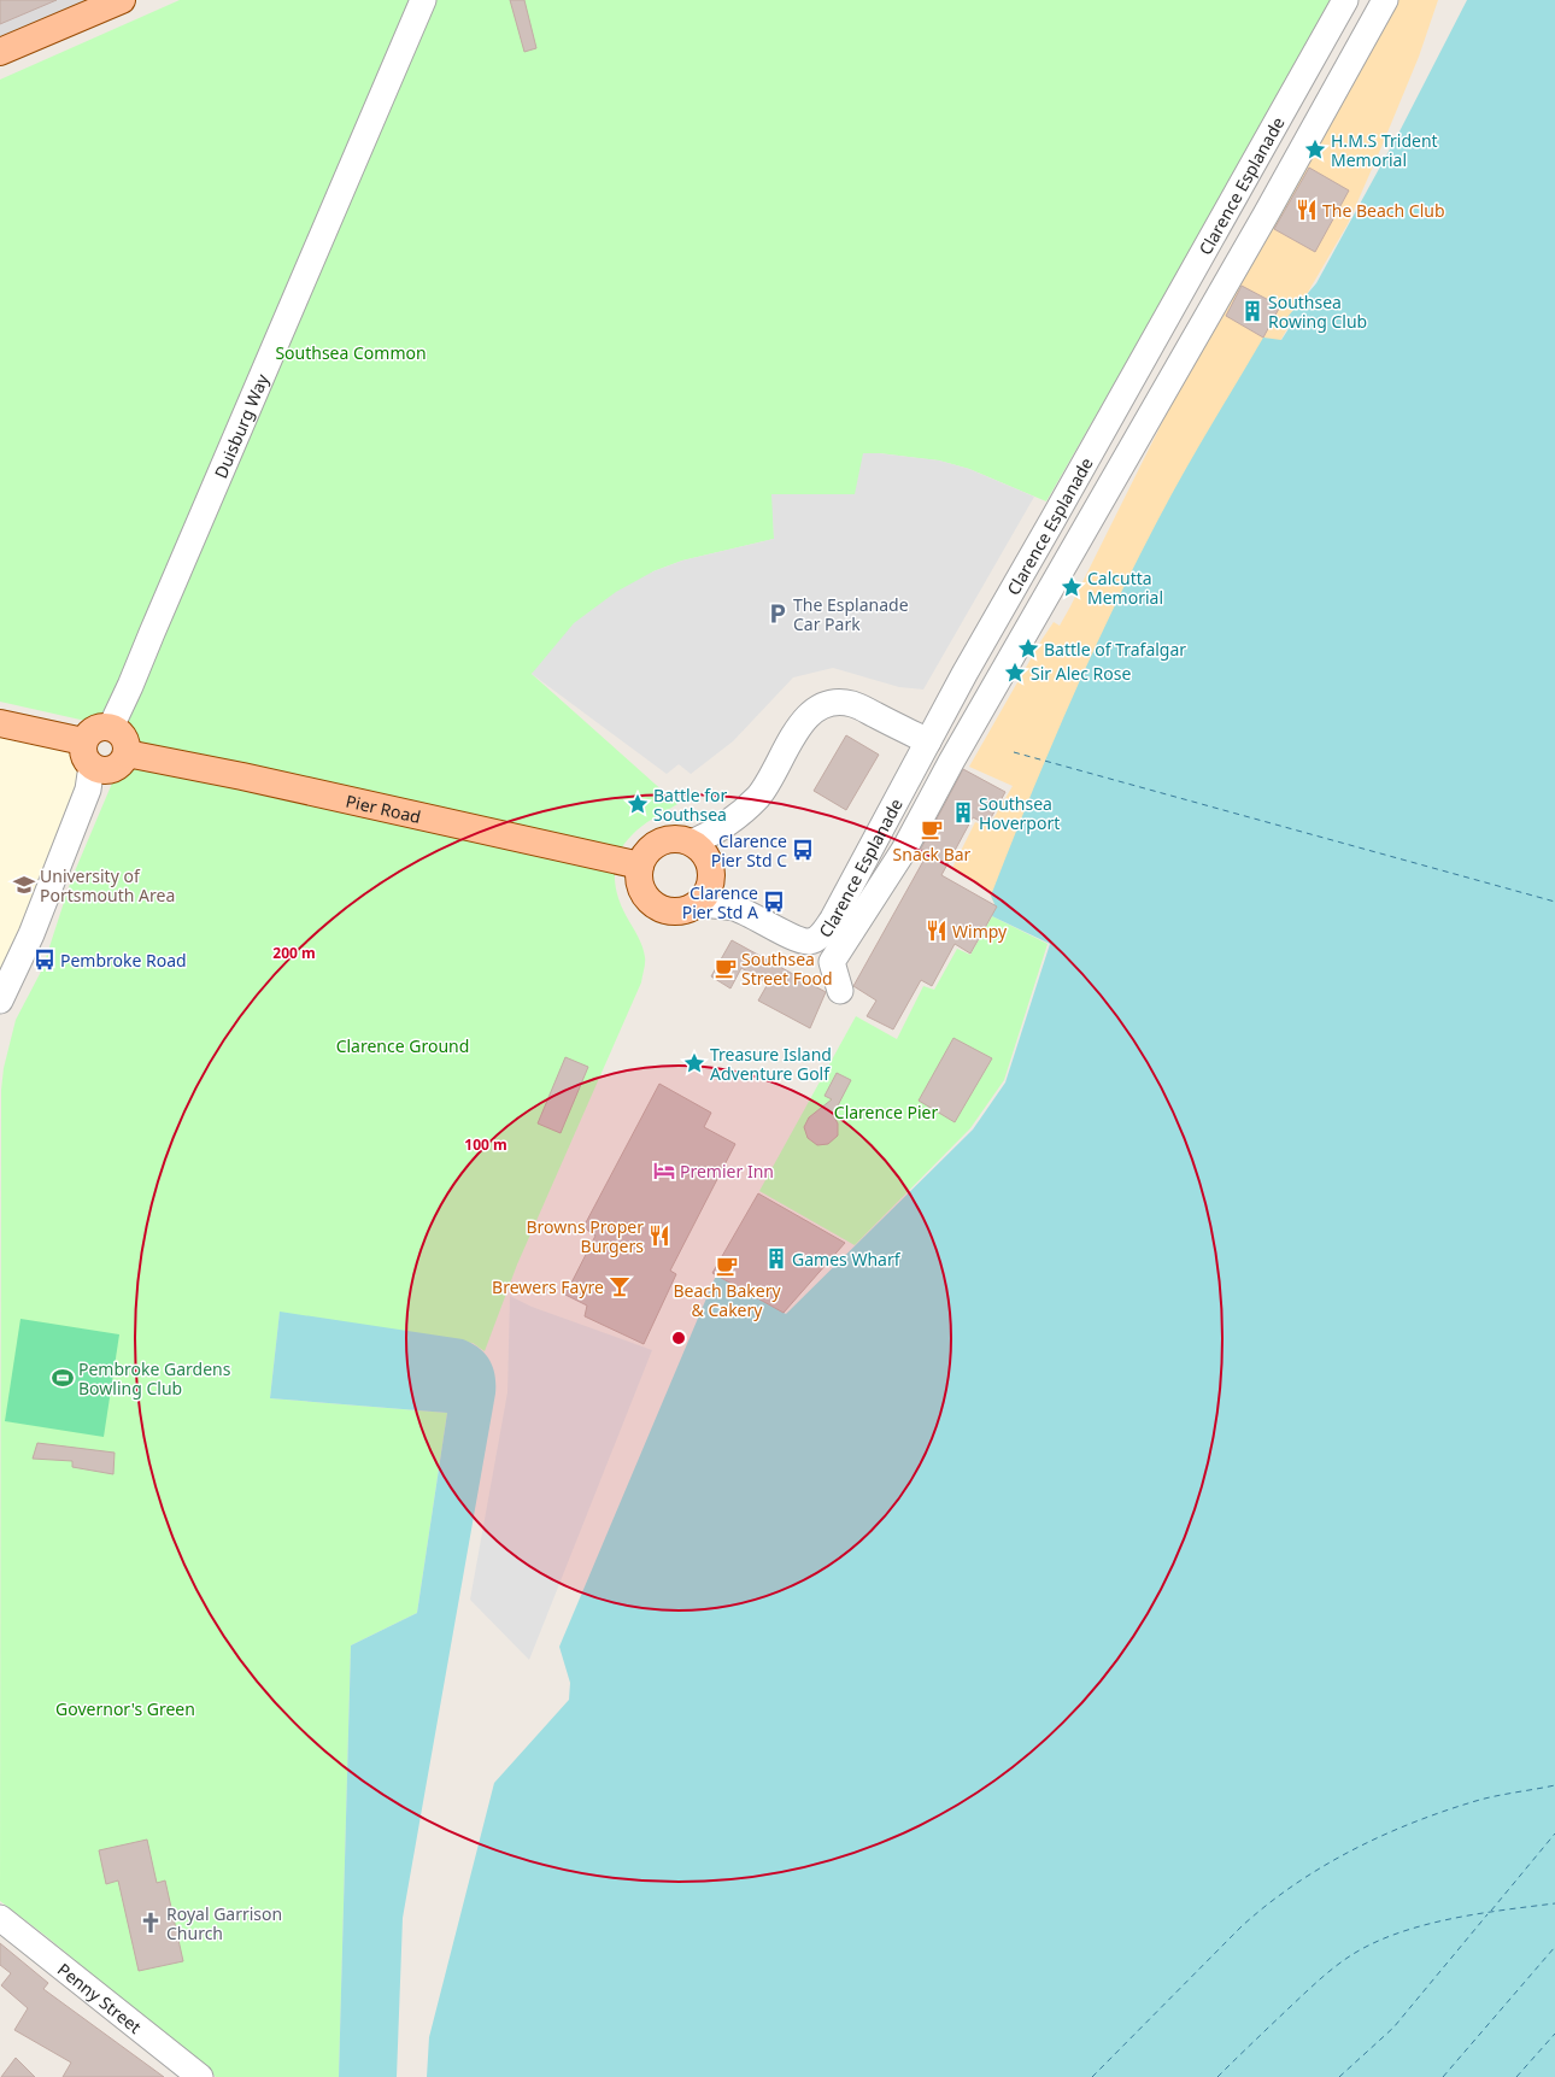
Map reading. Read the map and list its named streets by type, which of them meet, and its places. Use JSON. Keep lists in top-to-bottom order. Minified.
{"streets":{"main road":["Pier Road"],"street":["Clarence Esplanade","Duisburg Way","Penny Street"]},"crossings":[["Clarence Esplanade","Pier Road"],["Duisburg Way","Pier Road"]],"parks":["Southsea Common","Clarence Ground","Clarence Pier","Governor's Green"],"places":{"place":["H.M.S Trident Memorial","Calcutta Memorial","Battle of Trafalgar","Sir Alec Rose","Battle for Southsea","Treasure Island Adventure Golf"],"restaurant":["The Beach Club","Wimpy","Browns Proper Burgers"],"building":["Southsea Rowing Club","Southsea Hoverport","Games Wharf"],"parking":["The Esplanade Car Park"],"cafe":["Snack Bar","Southsea Street Food","Beach Bakery & Cakery"],"bus stop":["Clarence Pier Std C","Clarence Pier Std A","Pembroke Road"],"school or university":["University of Portsmouth Area"],"hotel":["Premier Inn"],"bar":["Brewers Fayre"],"sports":["Pembroke Gardens Bowling Club"],"church":["Royal Garrison Church"]},"rings":["200 m","100 m"]}
